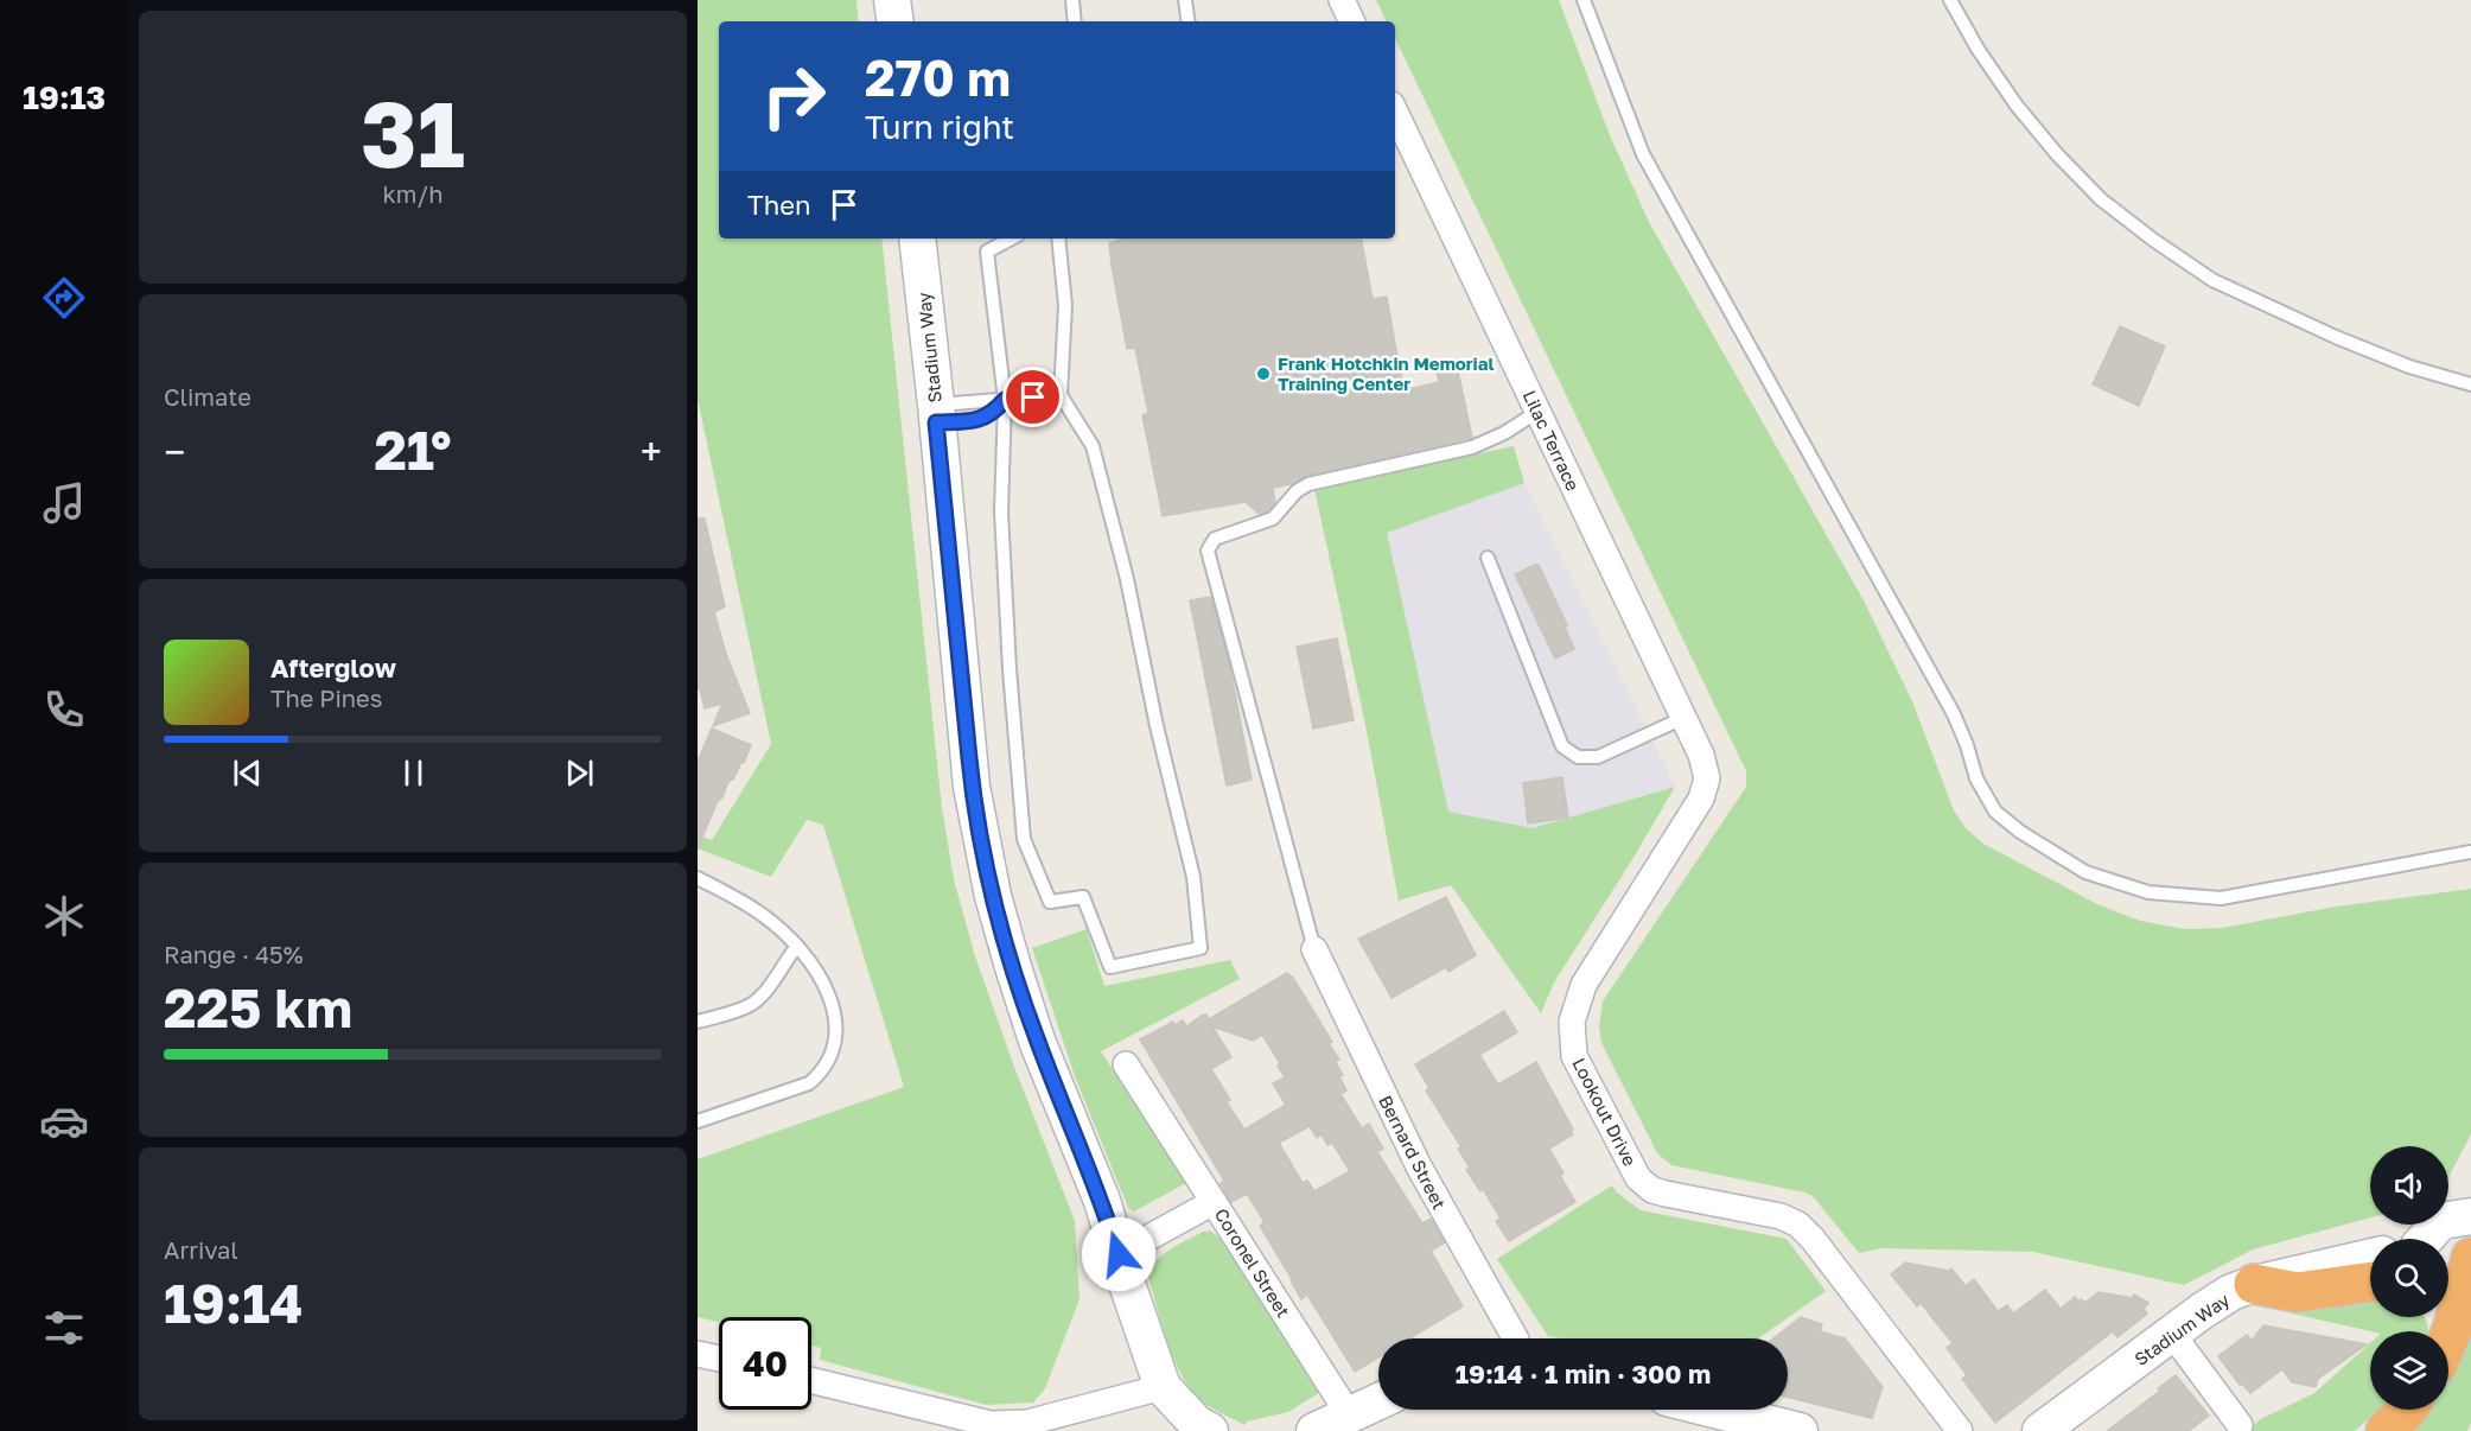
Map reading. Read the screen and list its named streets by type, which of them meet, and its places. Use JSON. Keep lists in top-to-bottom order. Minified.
{"streets":{"street":["Stadium Way","Lilac Terrace","Lookout Drive","Bernard Street","Coronel Street"]},"crossings":[["Stadium Way","Coronel Street"],["Lilac Terrace","Lookout Drive"]],"places":["Frank Hotchkin Memorial Training Center"],"page":{"tabs":"19:13","tile":[["31","km/h"],"Climate",["Range · 45%","225 km"],["Arrival","19:14"]],"turn":["270 m","Turn right"],"then":"Then","heat":["−","21°","+"],"song":["Afterglow","The Pines"],"limit":"40","trip":"19:14 · 1 min · 300 m"}}
